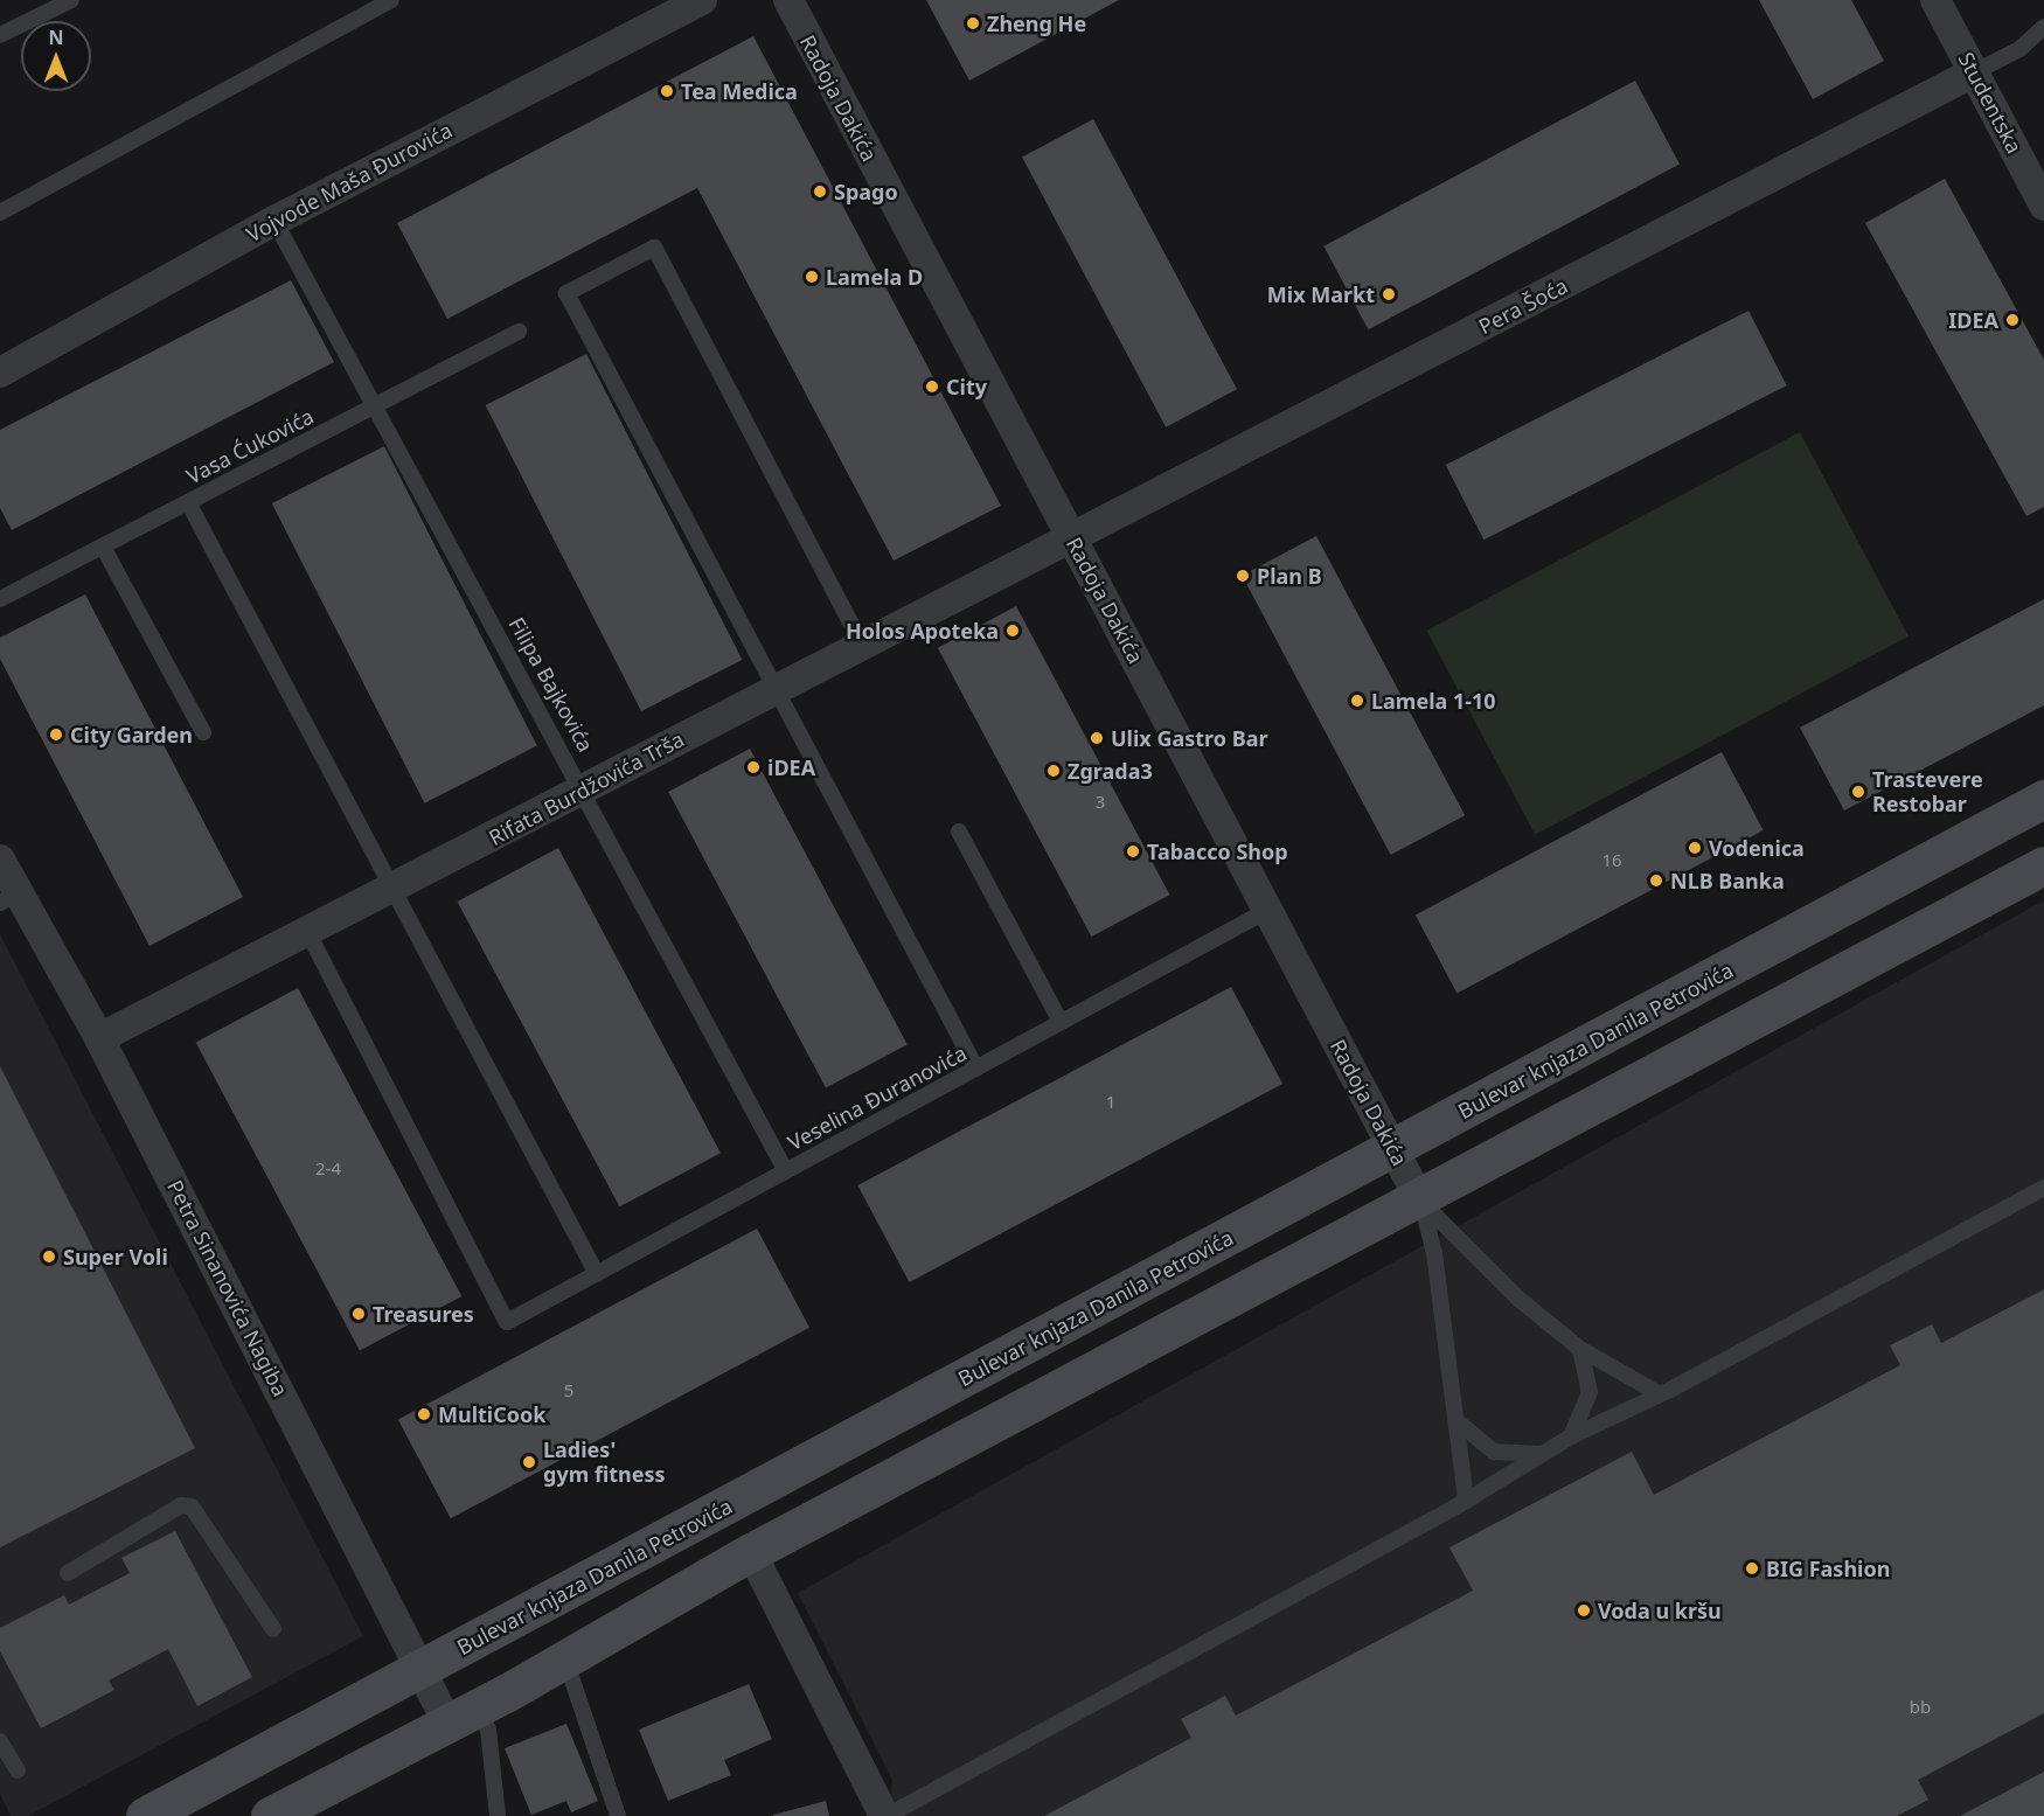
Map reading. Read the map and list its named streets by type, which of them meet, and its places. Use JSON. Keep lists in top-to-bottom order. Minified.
{"streets":{"main road":["Bulevar knjaza Danila Petrovića"],"street":["Radoja Dakića","Studentska","Vojvode Maša Đurovića","Pera Šoća","Rifata Burdžovića Trša","Petra Sinanovića Nagiba"],"lane":["Vasa Ćukovića","Filipa Bajkovića","Veselina Đuranovića"]},"crossings":[["Radoja Dakića","Pera Šoća"],["Radoja Dakića","Rifata Burdžovića Trša"],["Radoja Dakića","Bulevar knjaza Danila Petrovića"],["Radoja Dakića","Veselina Đuranovića"],["Studentska","Pera Šoća"],["Vojvode Maša Đurovića","Filipa Bajkovića"],["Pera Šoća","Rifata Burdžovića Trša"],["Vasa Ćukovića","Filipa Bajkovića"],["Filipa Bajkovića","Rifata Burdžovića Trša"],["Filipa Bajkovića","Veselina Đuranovića"],["Rifata Burdžovića Trša","Veselina Đuranovića"],["Rifata Burdžovića Trša","Petra Sinanovića Nagiba"],["Bulevar knjaza Danila Petrovića","Petra Sinanovića Nagiba"]],"places":["Zheng He","Tea Medica","Spago","Lamela D","Mix Markt","IDEA","City","Plan B","Holos Apoteka","Lamela 1-10","City Garden","Ulix Gastro Bar","iDEA","Zgrada3","Trastevere Restobar","Vodenica","Tabacco Shop","NLB Banka","Super Voli","Treasures","MultiCook","Ladies' gym fitness","BIG Fashion","Voda u kršu"],"house_numbers":["3","16","1","2-4","5","bb"],"north":"top"}
